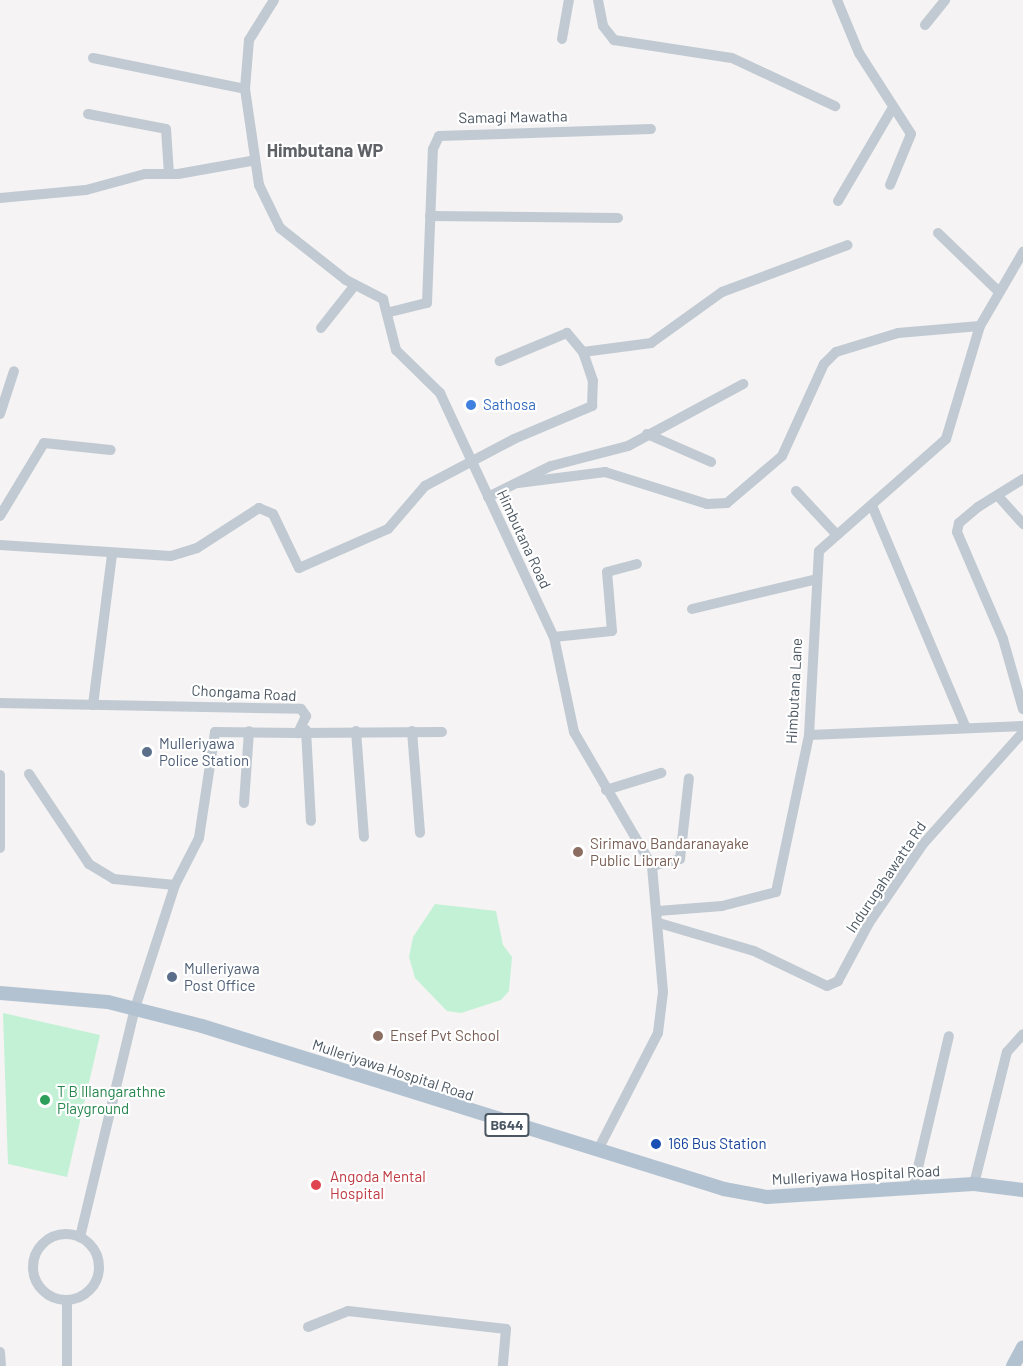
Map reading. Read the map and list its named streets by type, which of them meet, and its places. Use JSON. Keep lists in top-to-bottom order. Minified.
{"streets":{"main road":["Mulleriyawa Hospital Road","B644"],"street":["Samagi Mawatha","Himbutana Road","Himbutana Lane","Chongama Road","Indurugahawatta Rd"]},"crossings":[["Samagi Mawatha","Himbutana Road"],["Himbutana Road","Himbutana Lane"],["Himbutana Road","Indurugahawatta Rd"],["Himbutana Road","Mulleriyawa Hospital Road"]],"districts":["Himbutana WP"],"places":["Sathosa","Mulleriyawa Police Station","Sirimavo Bandaranayake Public Library","Mulleriyawa Post Office","Ensef Pvt School","T B Illangarathne Playground","166 Bus Station","Angoda Mental Hospital"]}
